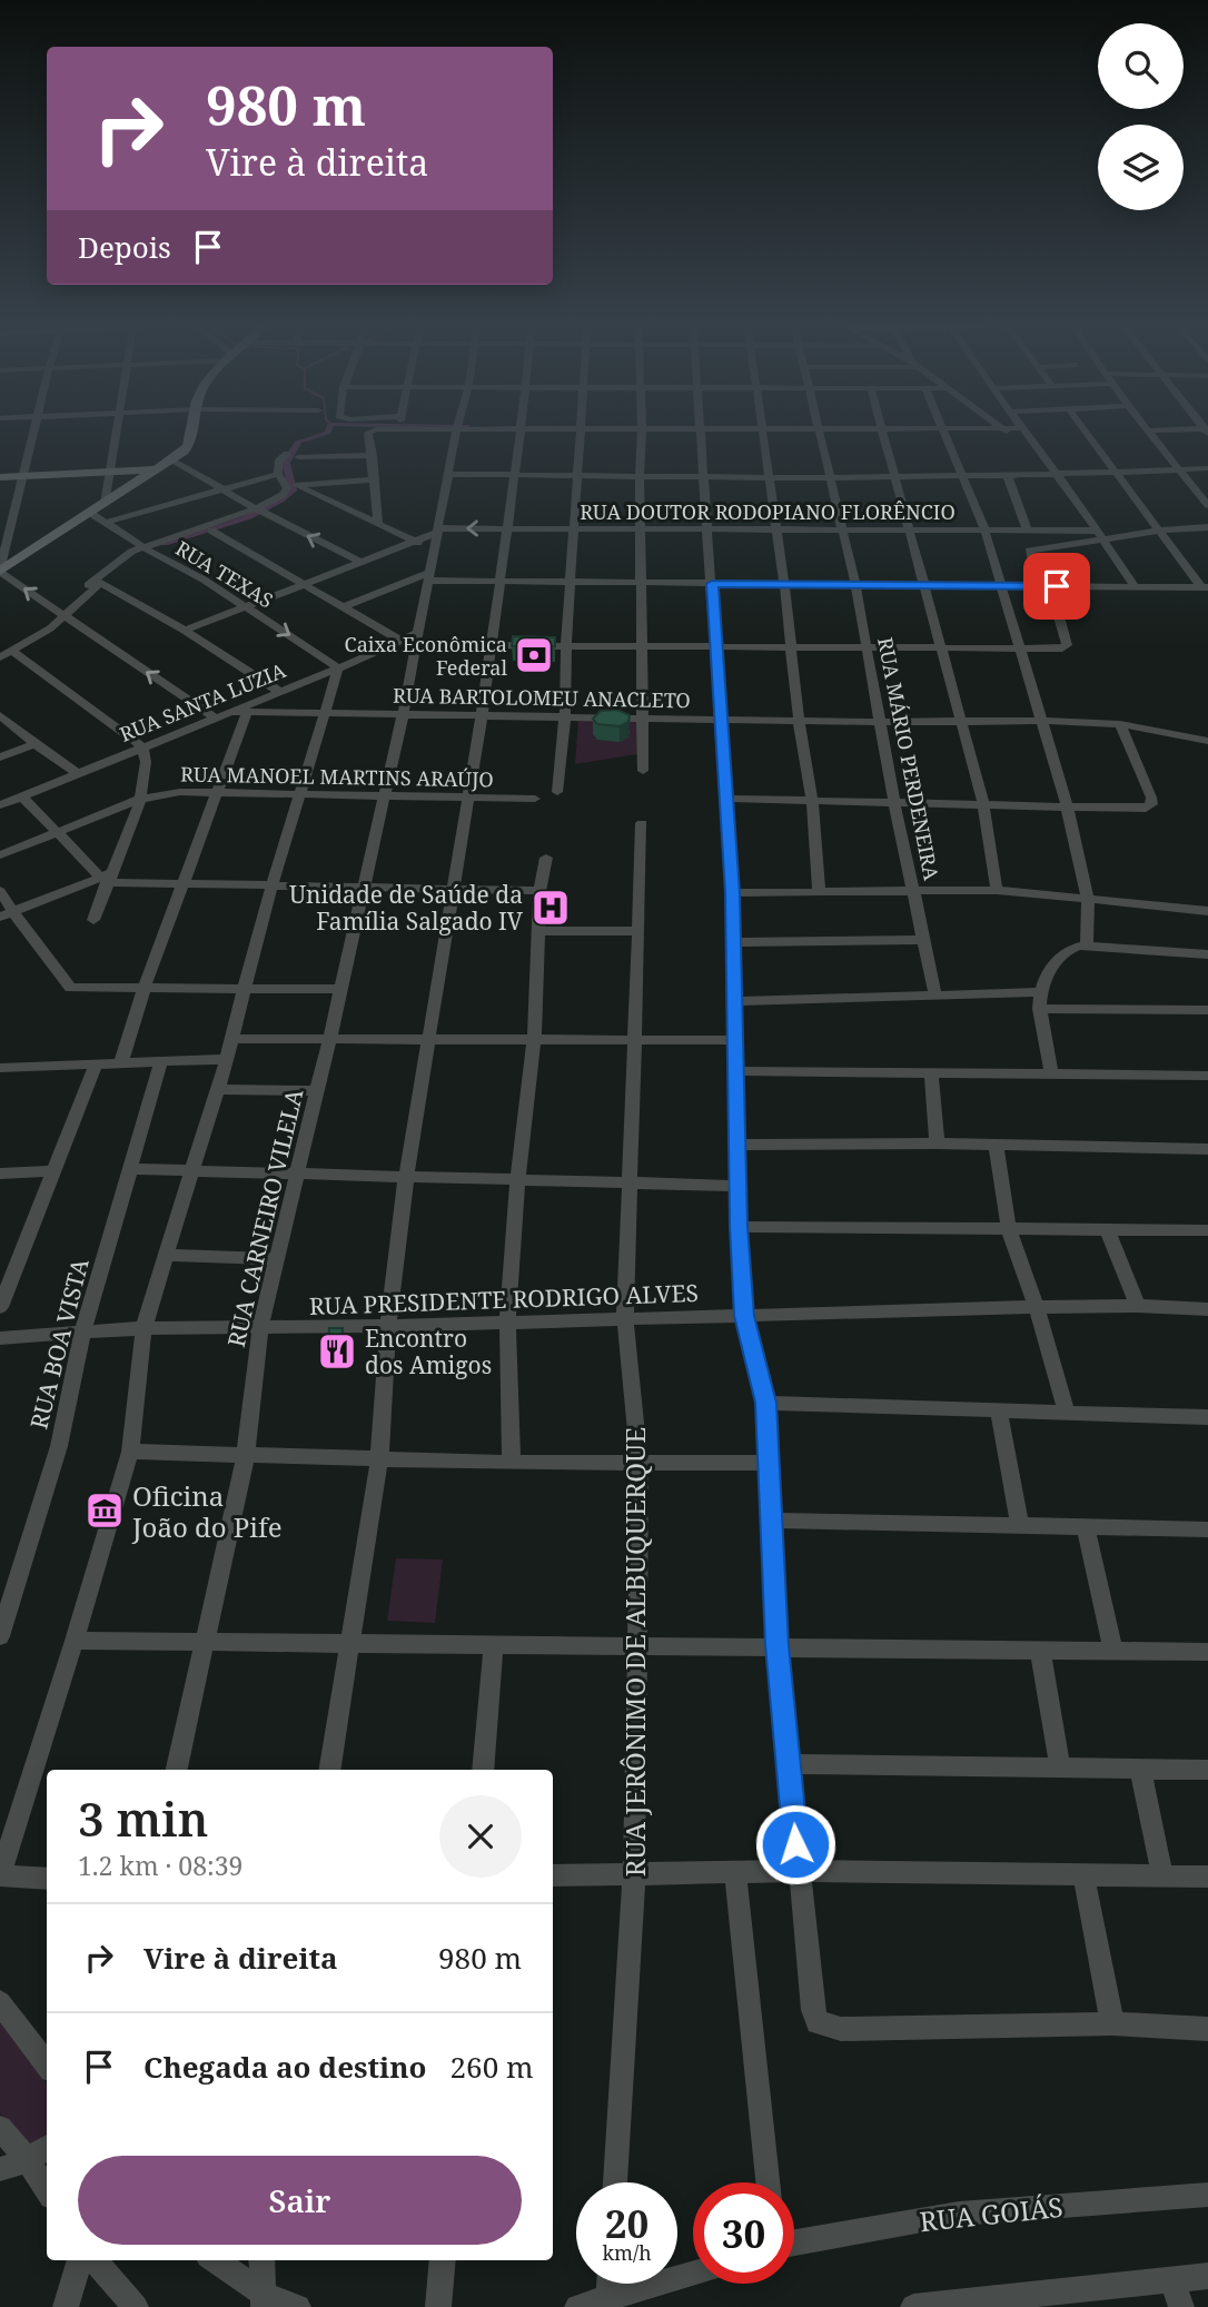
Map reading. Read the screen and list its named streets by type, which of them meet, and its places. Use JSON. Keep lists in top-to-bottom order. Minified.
{"streets":{"street":["RUA DOUTOR RODOPIANO FLORÊNCIO","RUA TEXAS","RUA BARTOLOMEU ANACLETO","RUA SANTA LUZIA","RUA MÁRIO PERDENEIRA","RUA MANOEL MARTINS ARAÚJO","RUA CARNEIRO VILELA","RUA PRESIDENTE RODRIGO ALVES","RUA BOA VISTA","RUA JERÔNIMO DE ALBUQUERQUE","RUA GOIÁS"]},"crossings":[["RUA DOUTOR RODOPIANO FLORÊNCIO","RUA MÁRIO PERDENEIRA"],["RUA DOUTOR RODOPIANO FLORÊNCIO","RUA CARNEIRO VILELA"],["RUA TEXAS","RUA SANTA LUZIA"],["RUA BARTOLOMEU ANACLETO","RUA SANTA LUZIA"],["RUA BARTOLOMEU ANACLETO","RUA MÁRIO PERDENEIRA"],["RUA BARTOLOMEU ANACLETO","RUA CARNEIRO VILELA"],["RUA SANTA LUZIA","RUA CARNEIRO VILELA"],["RUA MANOEL MARTINS ARAÚJO","RUA CARNEIRO VILELA"],["RUA CARNEIRO VILELA","RUA PRESIDENTE RODRIGO ALVES"],["RUA PRESIDENTE RODRIGO ALVES","RUA BOA VISTA"],["RUA PRESIDENTE RODRIGO ALVES","RUA JERÔNIMO DE ALBUQUERQUE"]],"places":{"bank":["Caixa Econômica Federal"],"hospital":["Unidade de Saúde da Família Salgado IV"],"restaurant":["Encontro dos Amigos"],"museum":["Oficina João do Pife"]},"page":{"turn":["980 m","Vire à direita"],"then":"Depois","heading":["3 min","1.2 km · 08:39"],"list":[{"name":"Vire à direita","value":"980 m"},{"name":"Chegada ao destino","value":"260 m"}],"buttons":"Sair","speed":"20 km/h","limit":"30"}}
